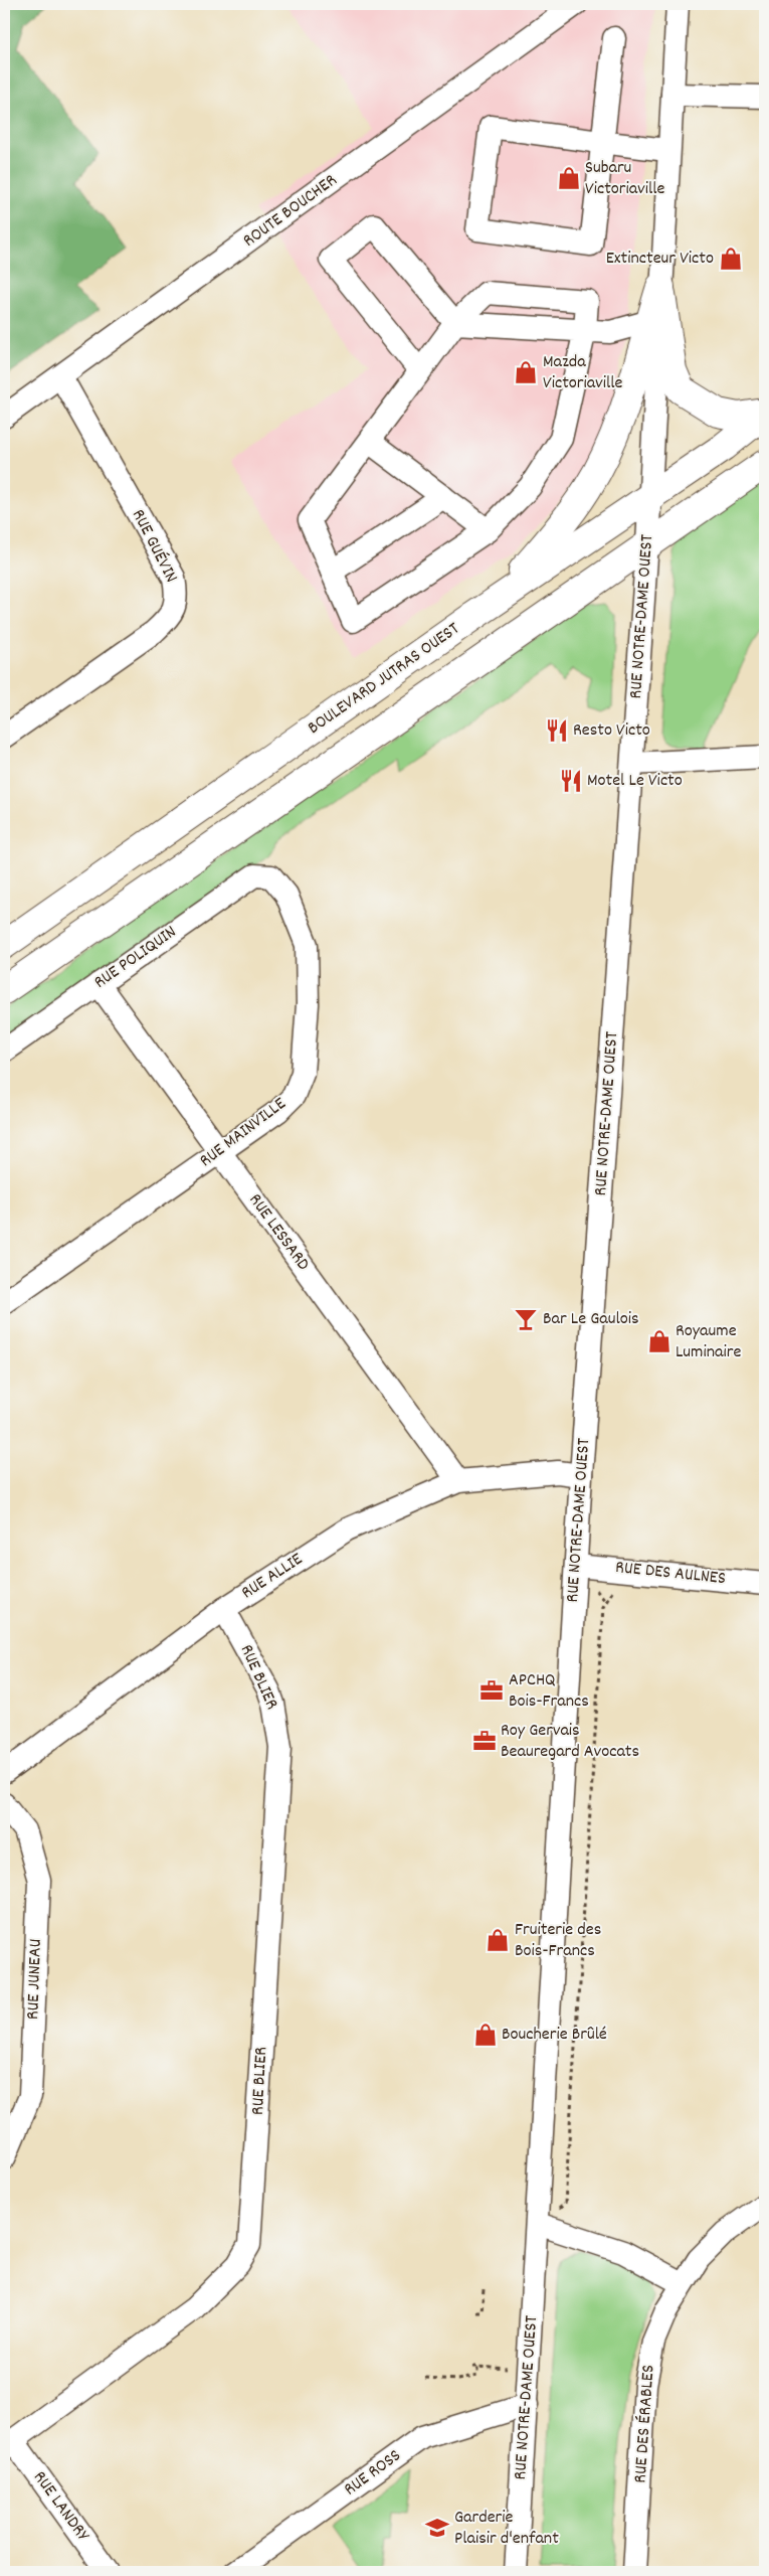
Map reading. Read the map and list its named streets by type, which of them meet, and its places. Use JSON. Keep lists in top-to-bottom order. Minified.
{"streets":{"main road":["BOULEVARD JUTRAS OUEST"],"street":["ROUTE BOUCHER","RUE GUÉVIN","RUE NOTRE-DAME OUEST","RUE POLIQUIN","RUE MAINVILLE","RUE LESSARD","RUE DES AULNES","RUE ALLIE","RUE BLIER","RUE JUNEAU","RUE DES ÉRABLES","RUE ROSS","RUE LANDRY"]},"crossings":[["ROUTE BOUCHER","RUE GUÉVIN"],["RUE NOTRE-DAME OUEST","BOULEVARD JUTRAS OUEST"],["RUE NOTRE-DAME OUEST","RUE DES AULNES"],["RUE NOTRE-DAME OUEST","RUE ALLIE"],["RUE NOTRE-DAME OUEST","RUE ROSS"],["RUE POLIQUIN","RUE MAINVILLE"],["RUE POLIQUIN","RUE LESSARD"],["RUE MAINVILLE","RUE LESSARD"],["RUE LESSARD","RUE ALLIE"],["RUE ALLIE","RUE BLIER"],["RUE BLIER","RUE LANDRY"]],"places":{"shop":["Subaru Victoriaville","Extincteur Victo","Mazda Victoriaville","Royaume Luminaire","Fruiterie des Bois-Francs","Boucherie Brûlé"],"restaurant":["Resto Victo","Motel Le Victo"],"bar":["Bar Le Gaulois"],"office":["APCHQ Bois-Francs","Roy Gervais Beauregard Avocats"],"school or university":["Garderie Plaisir d'enfant"]}}
